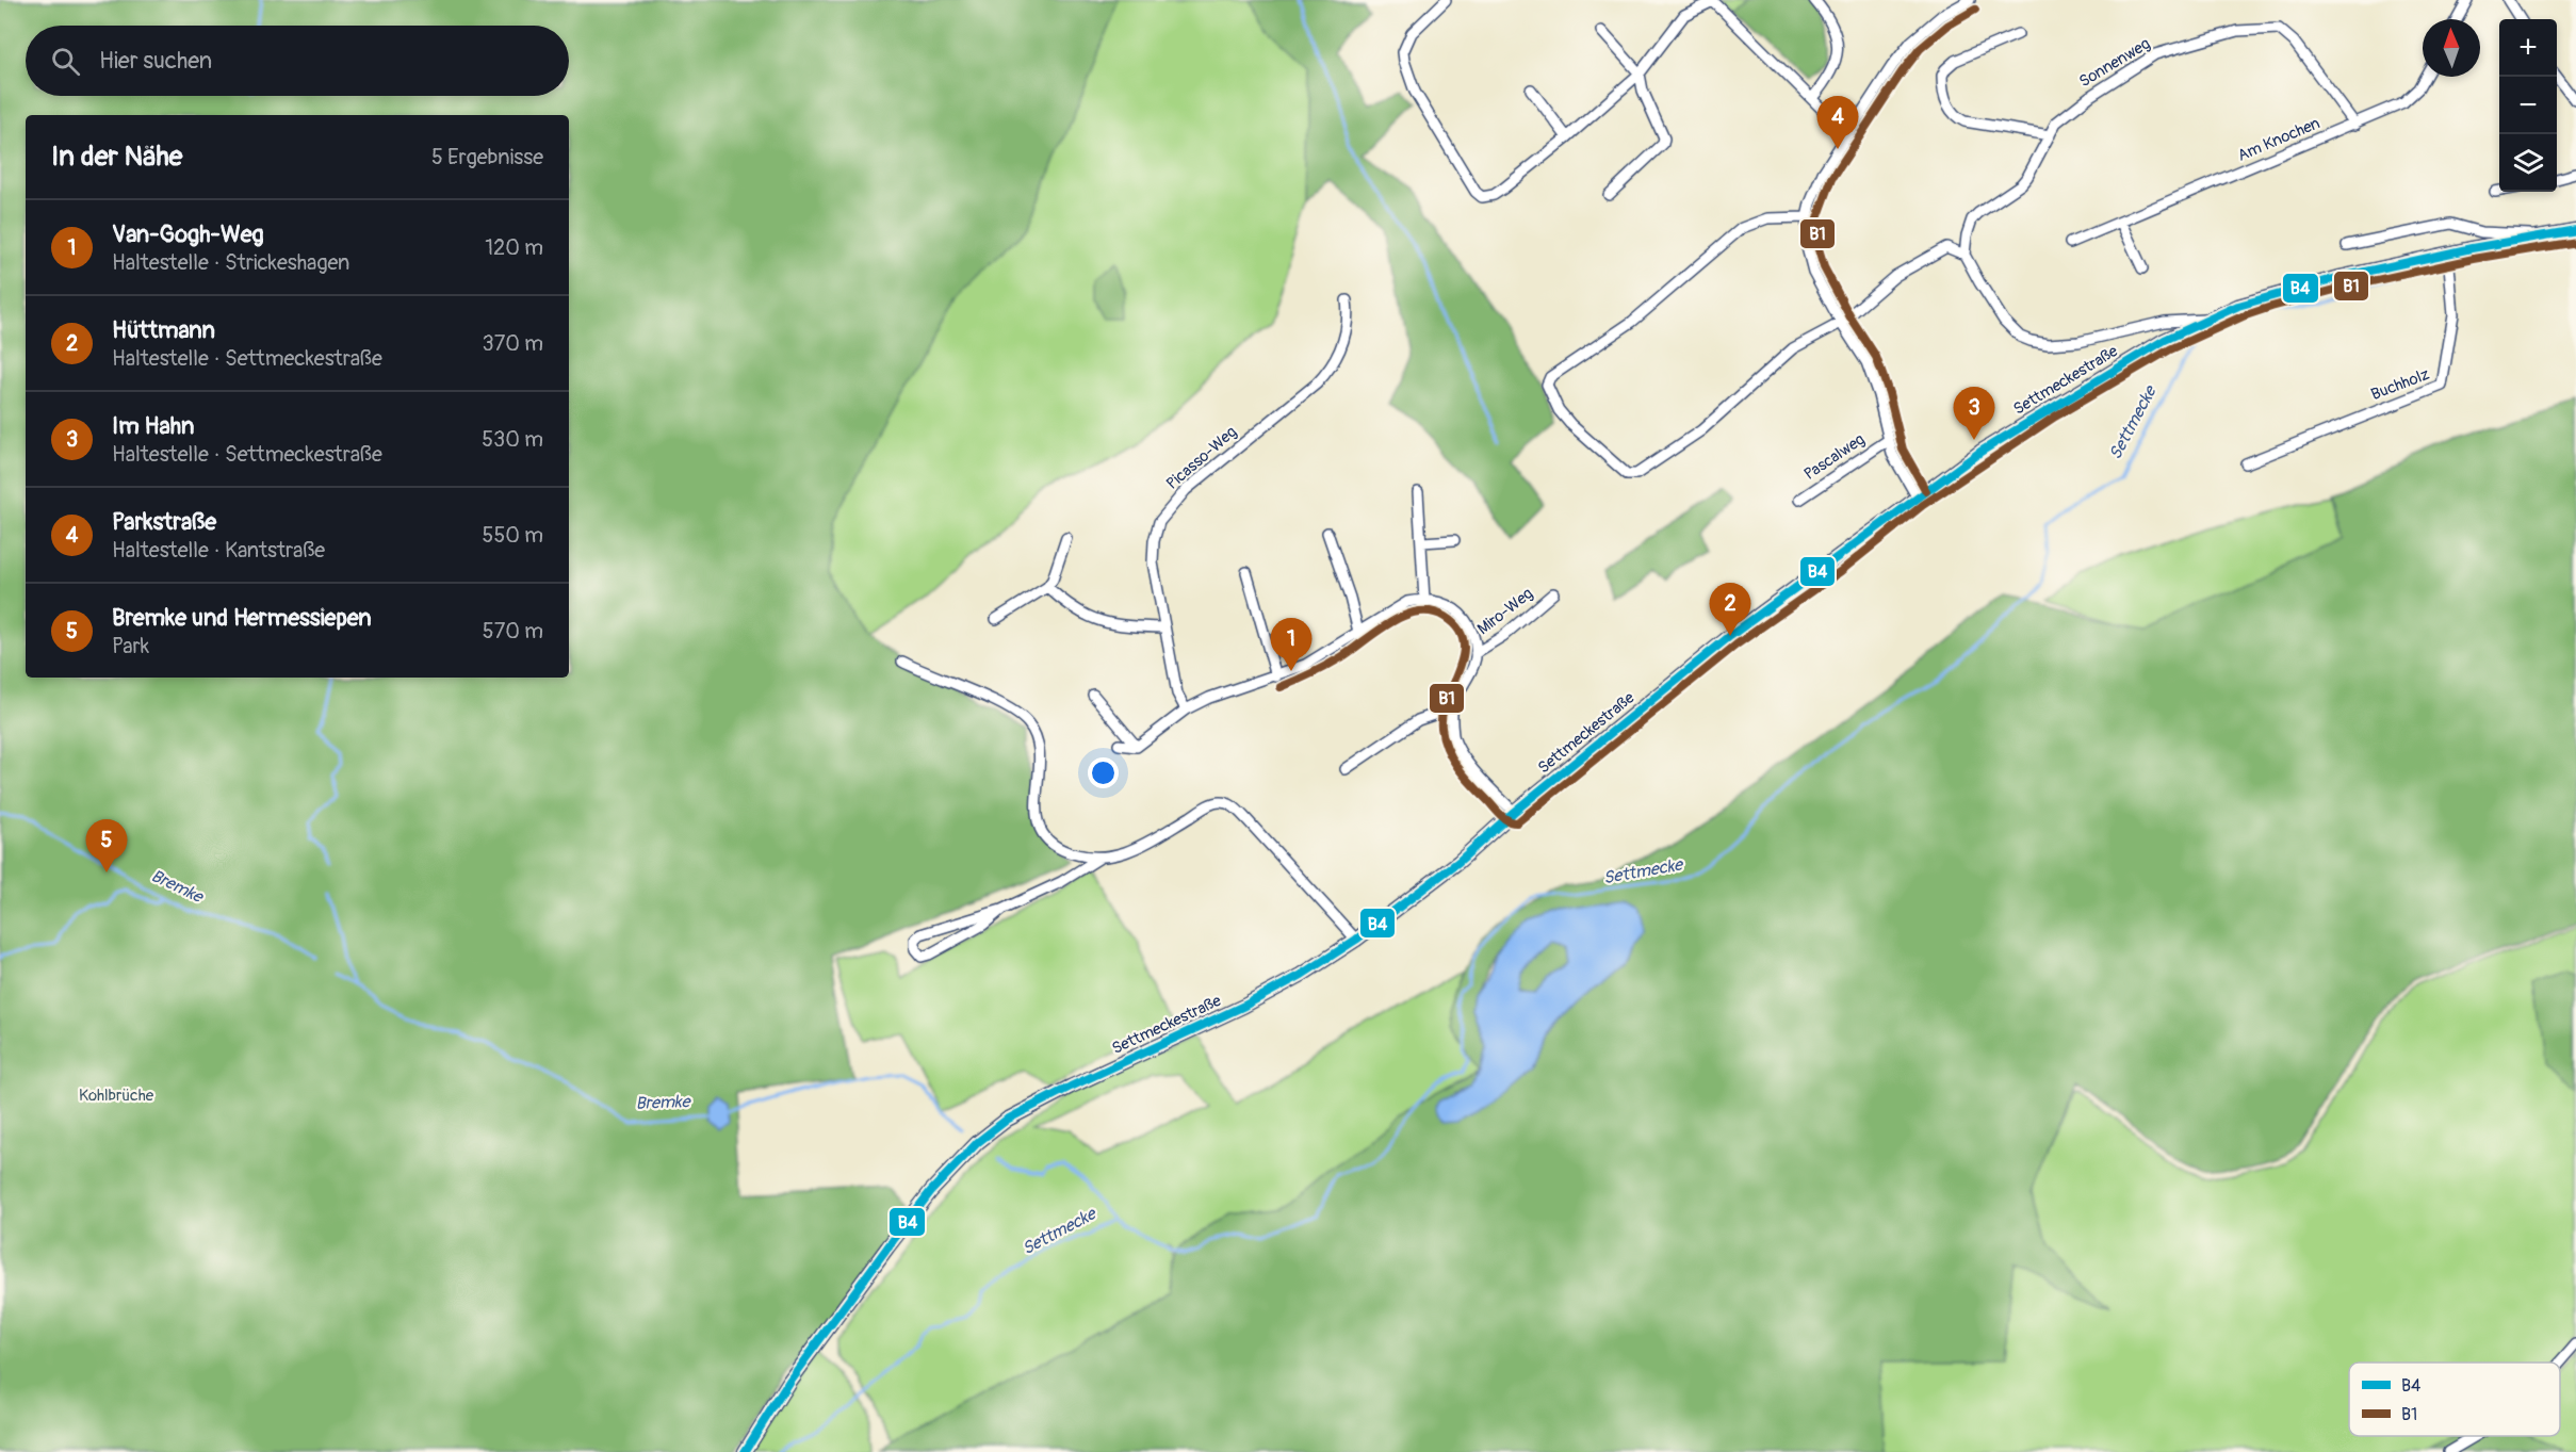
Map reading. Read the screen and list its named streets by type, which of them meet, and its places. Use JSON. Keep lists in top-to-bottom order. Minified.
{"streets":{"street":["Sonnenweg","Am Knochen","Settmeckestraße","Buchholz","Pascalweg","Picasso-Weg","Miro-Weg"]},"crossings":[["Sonnenweg","Am Knochen"],["Settmeckestraße","Buchholz"]],"water":["Settmecke","Bremke"],"parks":["Kohlbrüche"],"lines":["transit line B1","transit line B4"],"legend":["B4","B1"],"north":"top","page":{"map_buttons":["+","−"],"search":"Hier suchen","pins":["4","3","2","1","5"],"heading":["In der Nähe","5 Ergebnisse"],"list":[{"mark":"1","name":"Van-Gogh-Weg","note":"Haltestelle · Strickeshagen","value":"120 m"},{"mark":"2","name":"Hüttmann","note":"Haltestelle · Settmeckestraße","value":"370 m"},{"mark":"3","name":"Im Hahn","note":"Haltestelle · Settmeckestraße","value":"530 m"},{"mark":"4","name":"Parkstraße","note":"Haltestelle · Kantstraße","value":"550 m"},{"mark":"5","name":"Bremke und Hermessiepen","note":"Park","value":"570 m"}]}}
